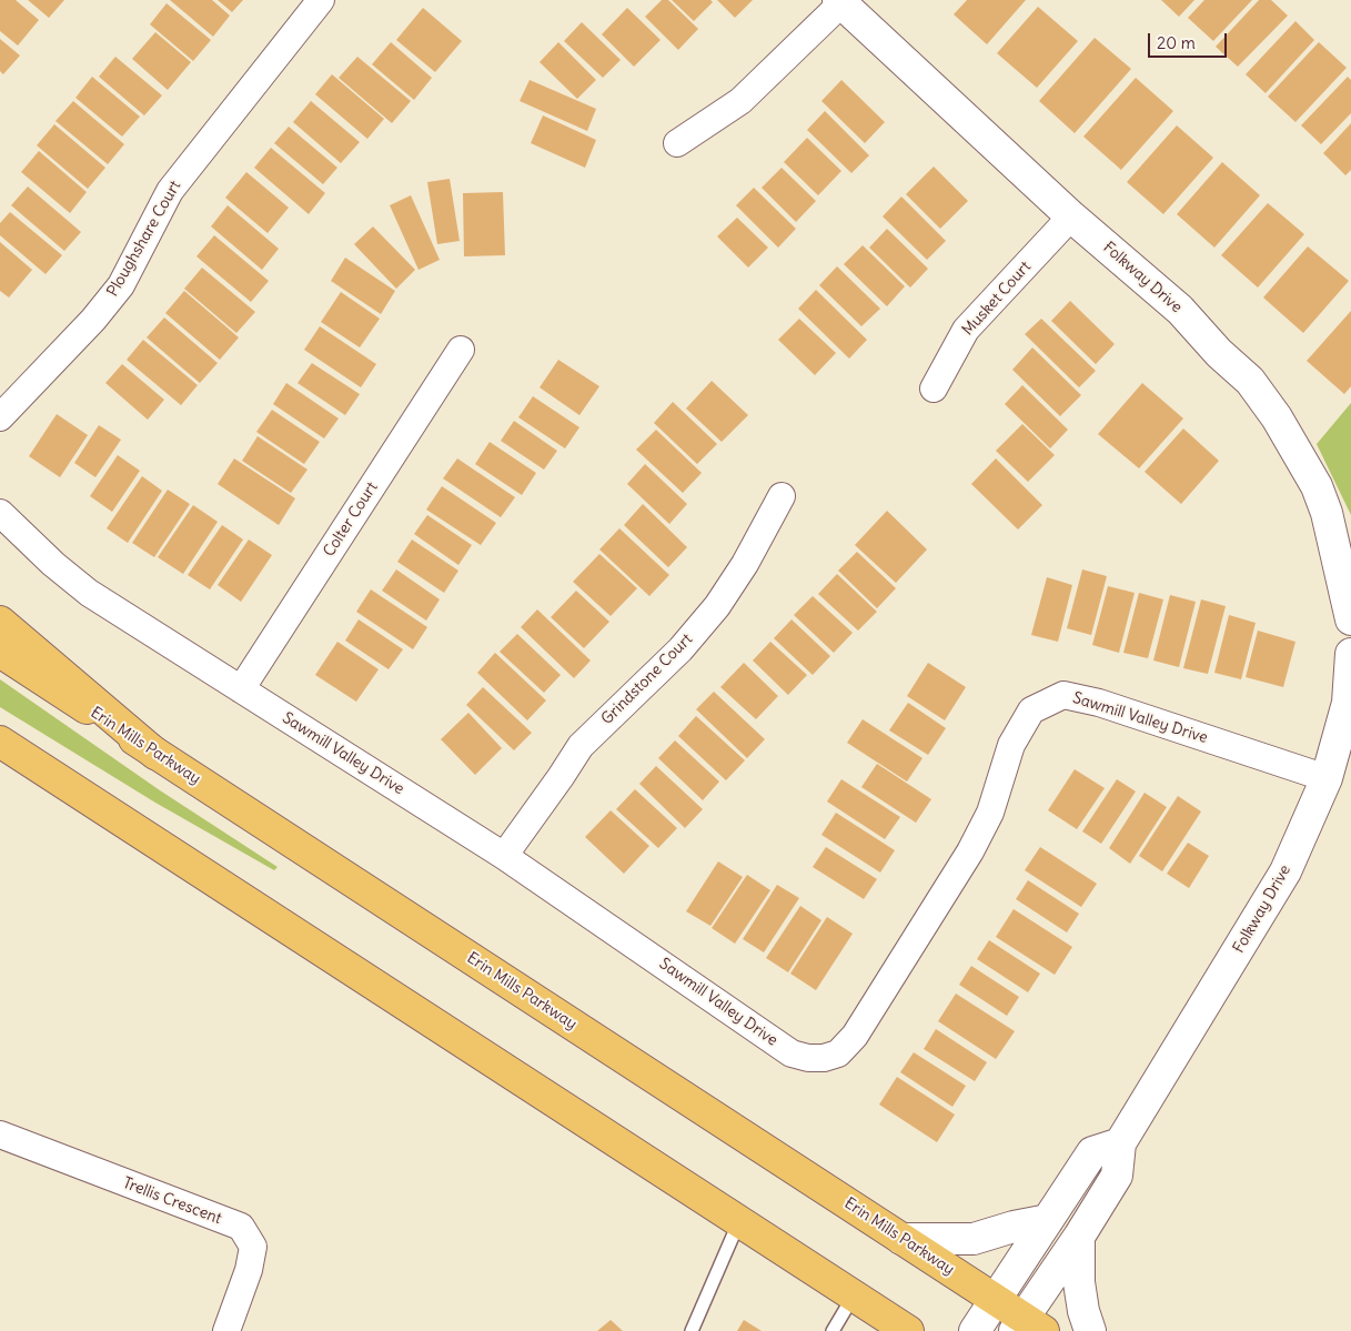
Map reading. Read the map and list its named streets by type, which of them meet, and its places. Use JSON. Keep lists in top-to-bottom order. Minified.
{"streets":{"main road":["Erin Mills Parkway"],"street":["Ploughshare Court","Folkway Drive","Musket Court","Colter Court","Grindstone Court","Sawmill Valley Drive","Trellis Crescent"]},"crossings":[["Folkway Drive","Musket Court"],["Folkway Drive","Sawmill Valley Drive"],["Folkway Drive","Erin Mills Parkway"],["Colter Court","Sawmill Valley Drive"],["Grindstone Court","Sawmill Valley Drive"]],"scale_bar":"20 m"}
